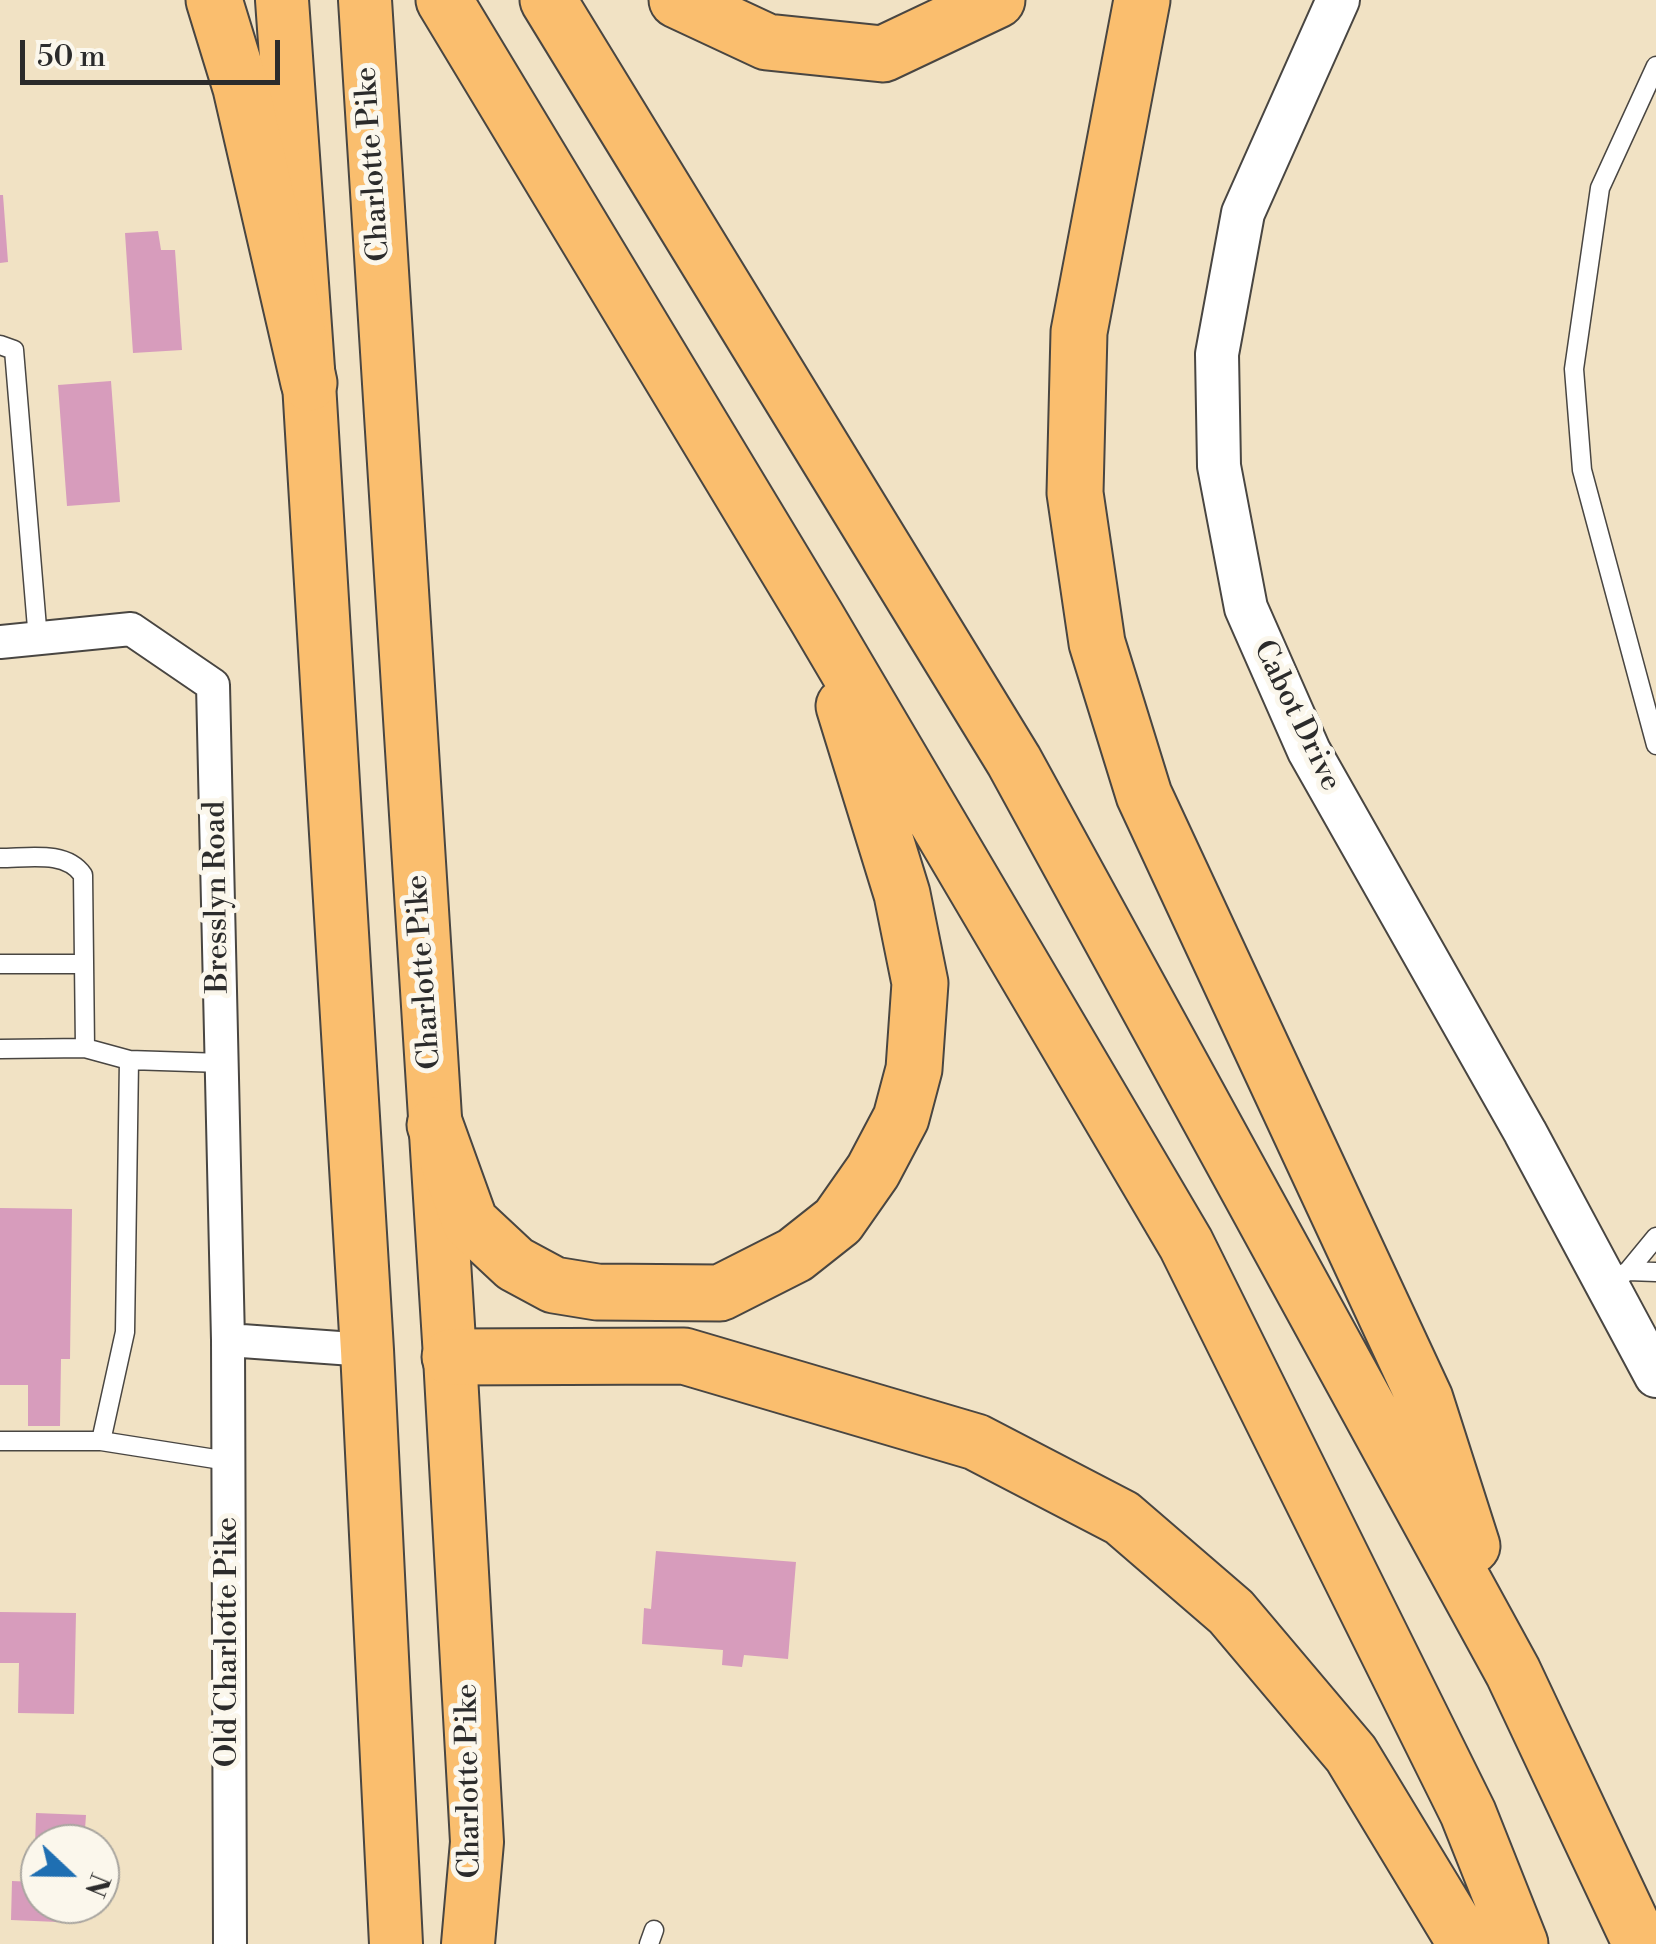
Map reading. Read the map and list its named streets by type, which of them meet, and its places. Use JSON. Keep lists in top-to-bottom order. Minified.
{"streets":{"main road":["Charlotte Pike"],"street":["Cabot Drive","Bresslyn Road","Old Charlotte Pike"]},"crossings":[["Bresslyn Road","Old Charlotte Pike"]],"scale_bar":"50 m","north":"right"}
